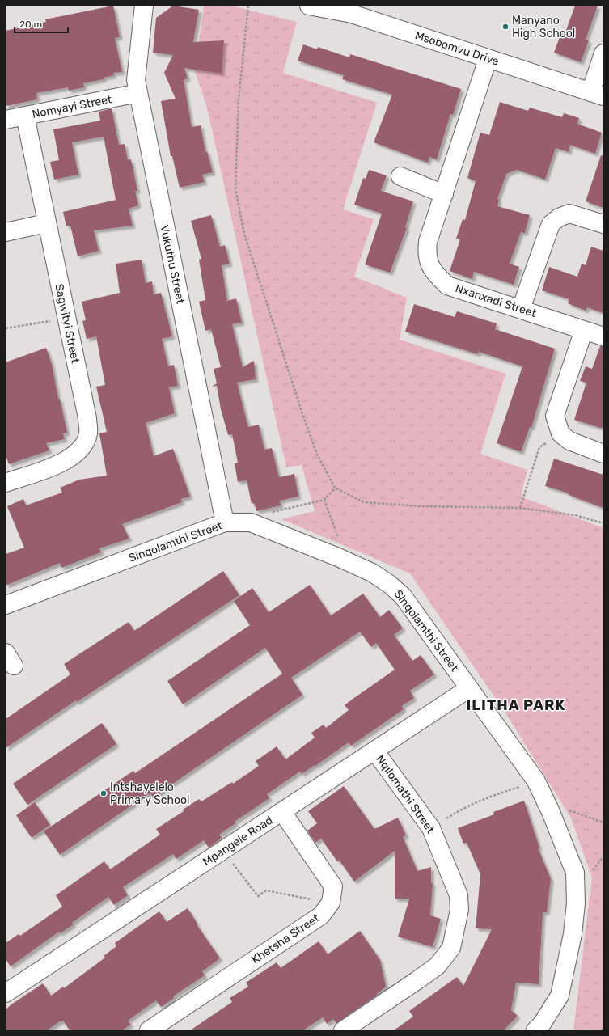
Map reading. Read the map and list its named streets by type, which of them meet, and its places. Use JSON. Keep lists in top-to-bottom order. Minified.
{"streets":{"street":["Msobomvu Drive","Nomyayi Street","Vukuthu Street","Nxanxadi Street","Sagwityi Street","Sinqolamthi Street","Nqilomathi Street","Mpangele Road","Khetsha Street"]},"crossings":[["Msobomvu Drive","Nxanxadi Street"],["Nomyayi Street","Vukuthu Street"],["Nomyayi Street","Sagwityi Street"],["Vukuthu Street","Sinqolamthi Street"],["Sinqolamthi Street","Mpangele Road"],["Nqilomathi Street","Mpangele Road"],["Mpangele Road","Khetsha Street"]],"districts":["ILITHA PARK"],"places":["Manyano High School","Intshayelelo Primary School"],"scale_bar":"20 m"}
